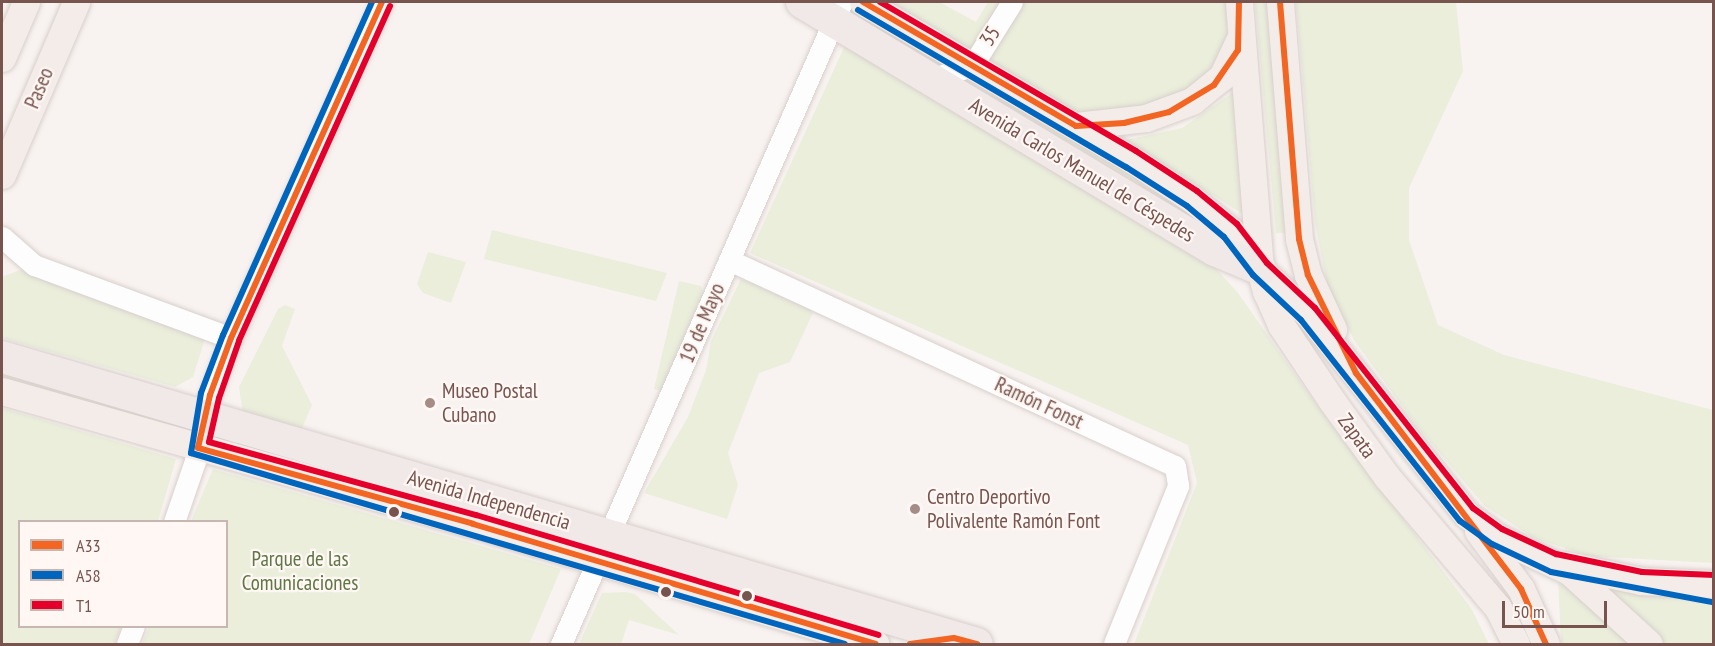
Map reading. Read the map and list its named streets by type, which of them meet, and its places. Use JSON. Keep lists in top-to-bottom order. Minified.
{"streets":{"highway":["Avenida Carlos Manuel de Céspedes","Avenida Independencia"],"main road":["Paseo","Zapata"],"street":["35","19 de Mayo","Ramón Fonst"]},"crossings":[["35","Avenida Carlos Manuel de Céspedes"],["Avenida Carlos Manuel de Céspedes","19 de Mayo"],["Avenida Carlos Manuel de Céspedes","Zapata"],["19 de Mayo","Ramón Fonst"],["19 de Mayo","Avenida Independencia"]],"parks":["Parque de las Comunicaciones"],"places":["Museo Postal Cubano","Centro Deportivo Polivalente Ramón Font"],"lines":["transit line A33","transit line A58","transit line T1"],"legend":["A33","A58","T1"],"scale_bar":"50 m"}
